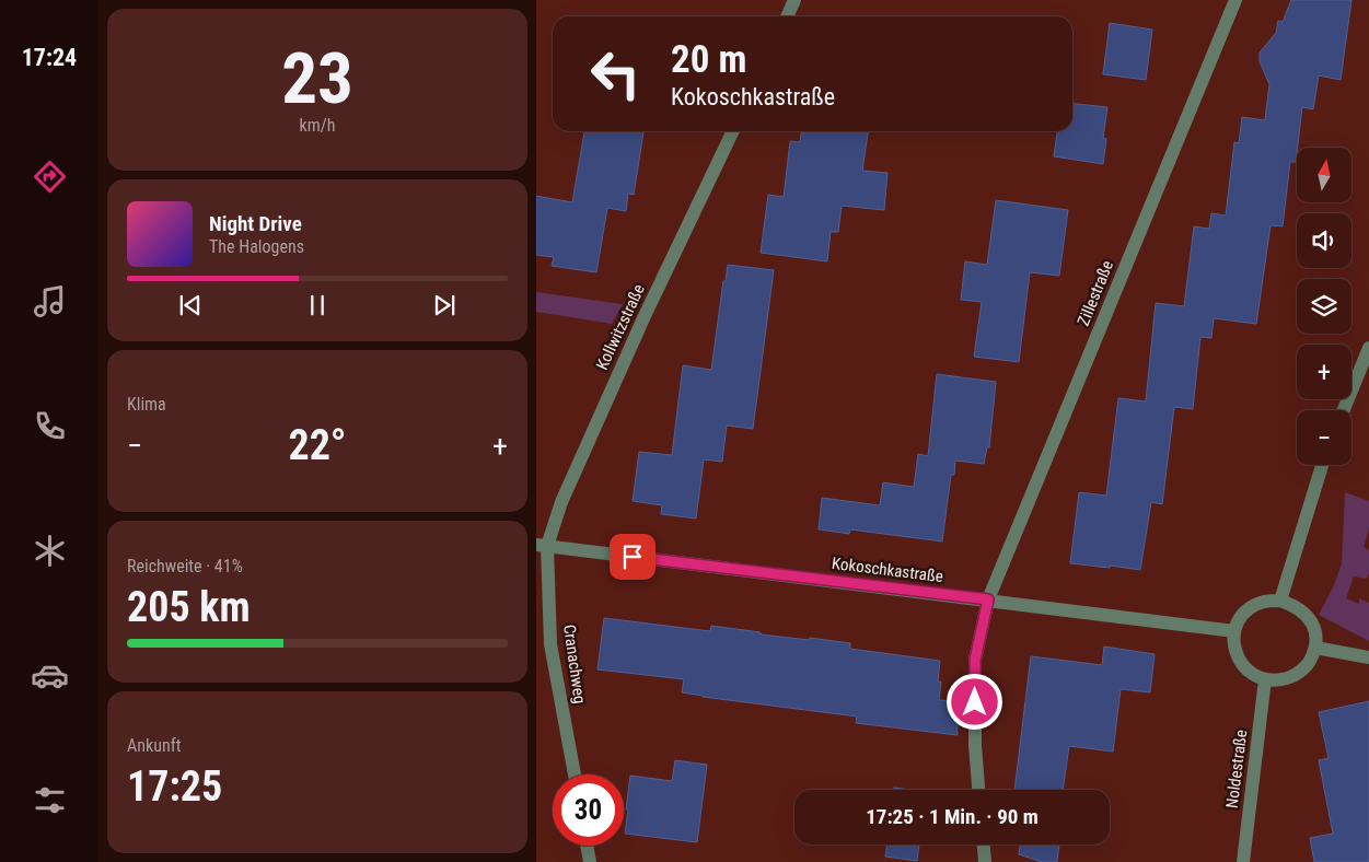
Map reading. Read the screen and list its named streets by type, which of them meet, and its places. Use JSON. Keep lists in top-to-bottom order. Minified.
{"streets":{"street":["Zillestraße","Kollwitzstraße","Kokoschkastraße","Cranachweg","Noldestraße"]},"crossings":[["Zillestraße","Kokoschkastraße"],["Kollwitzstraße","Kokoschkastraße"],["Kollwitzstraße","Cranachweg"],["Kokoschkastraße","Cranachweg"],["Kokoschkastraße","Noldestraße"]],"north":"top","page":{"tabs":"17:24","tile":[["23","km/h"],"Klima",["Reichweite · 41%","205 km"],["Ankunft","17:25"]],"turn":["20 m","Kokoschkastraße"],"map_buttons":["+","−"],"song":["Night Drive","The Halogens"],"heat":["−","22°","+"],"limit":"30","trip":"17:25 · 1 Min. · 90 m"}}
